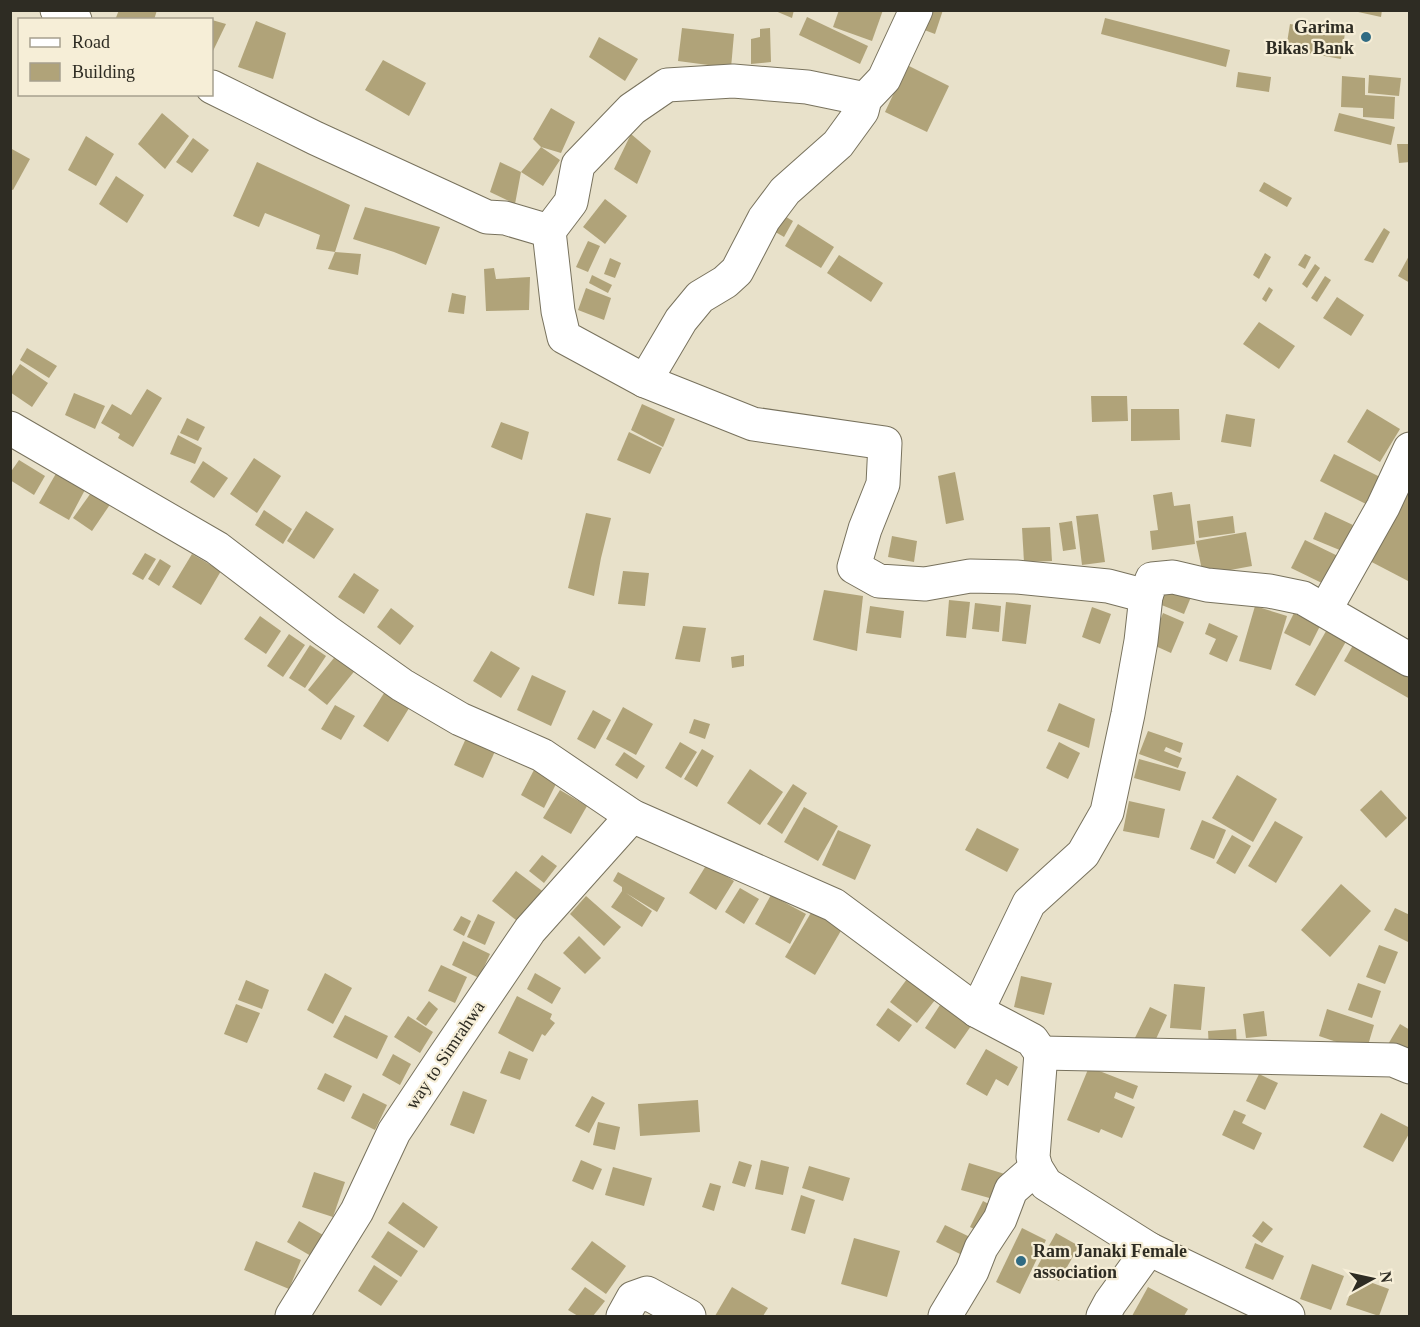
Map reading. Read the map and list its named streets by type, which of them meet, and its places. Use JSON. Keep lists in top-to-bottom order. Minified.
{"streets":{"street":["way to Simrahwa"]},"places":["Garima Bikas Bank","Ram Janaki Female association"],"legend":["Road","Building"],"north":"right"}
